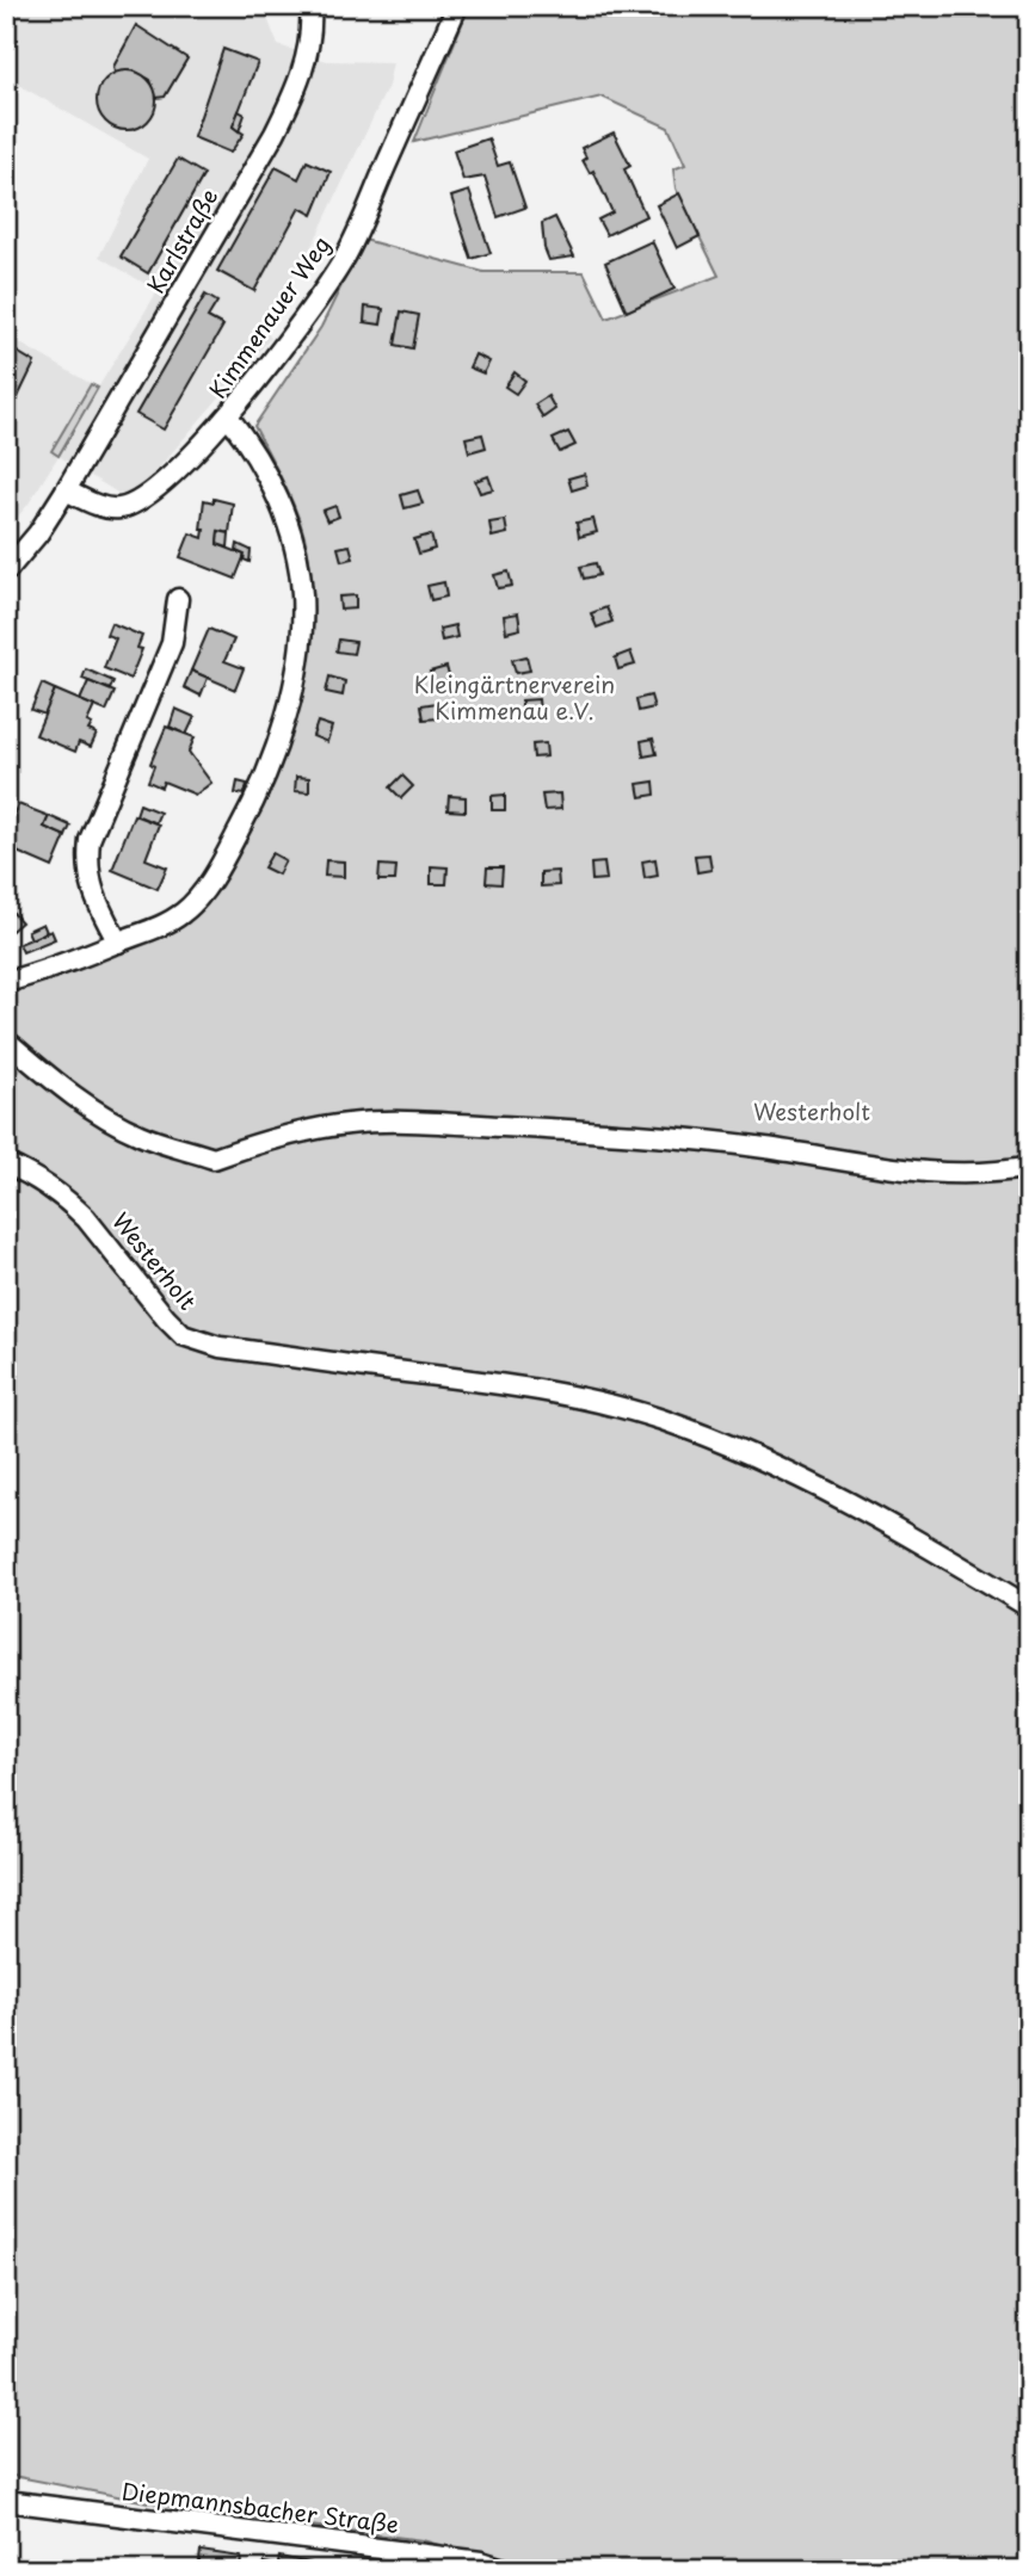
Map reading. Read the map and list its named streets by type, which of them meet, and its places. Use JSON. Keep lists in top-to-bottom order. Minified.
{"streets":{"street":["Karlstraße","Kimmenauer Weg","Westerholt","Diepmannsbacher Straße"]},"parks":["Kleingärtnerverein Kimmenau e.V.","Westerholt"]}
